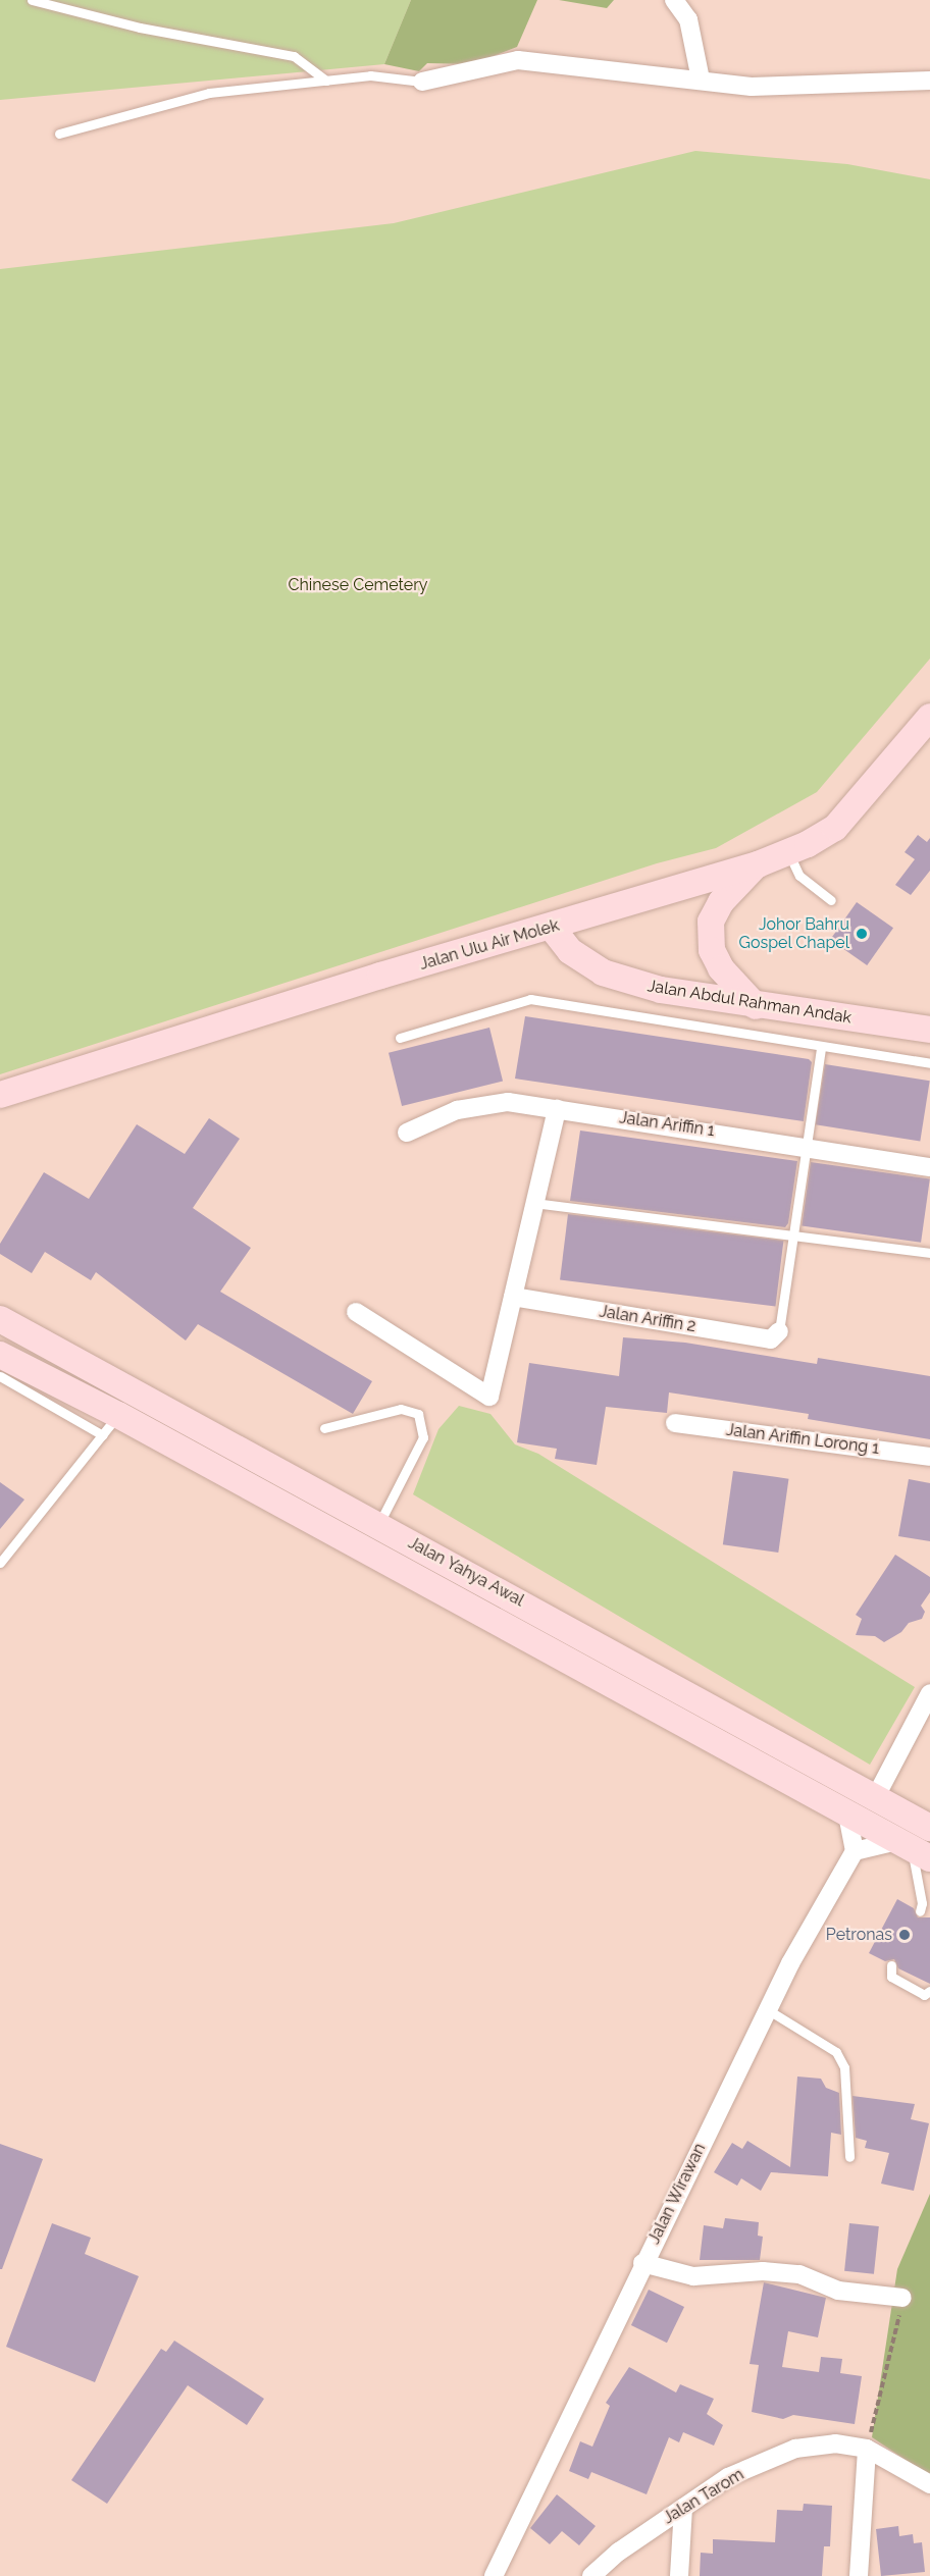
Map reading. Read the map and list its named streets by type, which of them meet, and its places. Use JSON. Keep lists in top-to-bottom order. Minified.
{"streets":{"main road":["Jalan Ulu Air Molek","Jalan Abdul Rahman Andak","Jalan Yahya Awal"],"street":["Jalan Ariffin 1","Jalan Ariffin 2","Jalan Ariffin Lorong 1","Jalan Wirawan","Jalan Tarom"]},"crossings":[["Jalan Ulu Air Molek","Jalan Abdul Rahman Andak"]],"parks":["Chinese Cemetery"],"places":["Johor Bahru Gospel Chapel","Petronas"]}
